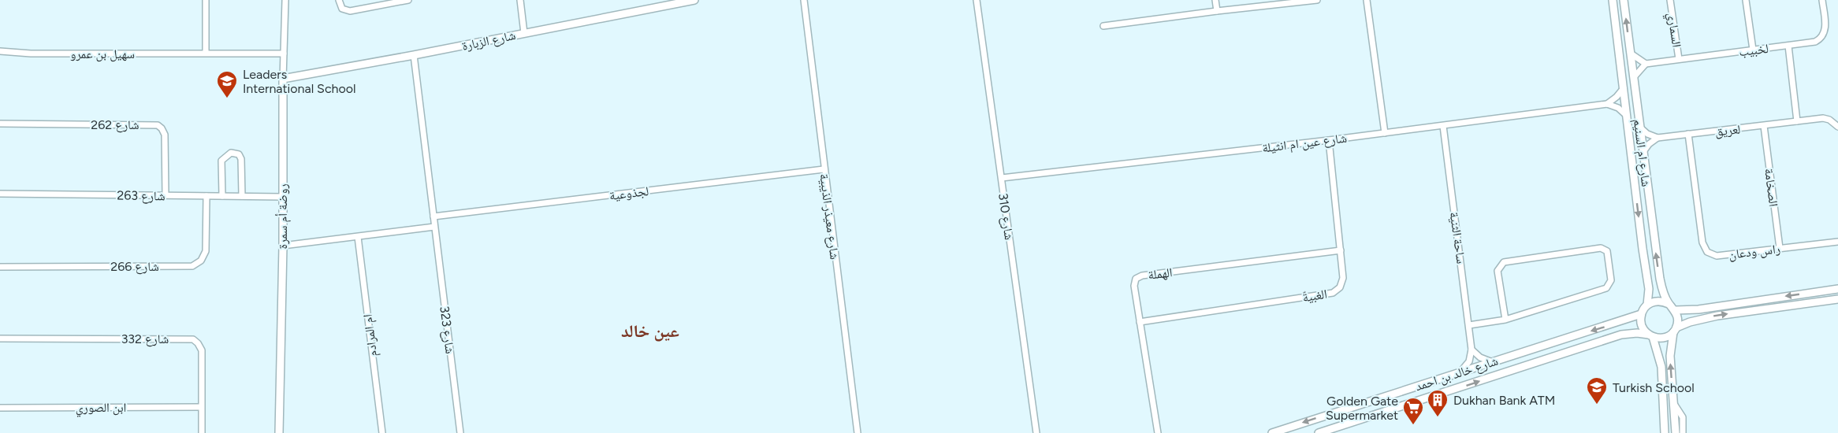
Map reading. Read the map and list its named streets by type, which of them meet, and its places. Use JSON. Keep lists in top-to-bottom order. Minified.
{"streets":{"main road":["شارع الزبارة","شارع ام السنيم","روضة أم سمرة","شارع خالد بن احمد"],"street":["السماري","لخبيب","سهيل بن عمرو","شارع 262","لعريق","شارع عين ام انثيلة","الصخامة","لجذوعية","شارع 263","شارع معيذر الذيبية","شارع 310","ساحة الثنية","راس ودعان","شارع 266","الهملة","الغبيةّ","شارع 323","ام المرادم","شارع 332","ابن الصوري"]},"crossings":[["السماري","لخبيب"],["شارع الزبارة","روضة أم سمرة"],["شارع الزبارة","شارع 323"],["سهيل بن عمرو","روضة أم سمرة"],["شارع 262","شارع 263"],["لعريق","الصخامة"],["لعريق","راس ودعان"],["شارع عين ام انثيلة","شارع 310"],["شارع عين ام انثيلة","ساحة الثنية"],["شارع عين ام انثيلة","الغبيةّ"],["شارع ام السنيم","شارع خالد بن احمد"],["الصخامة","راس ودعان"],["لجذوعية","شارع معيذر الذيبية"],["لجذوعية","شارع 323"],["شارع 263","روضة أم سمرة"],["شارع 263","شارع 266"],["الهملة","الغبيةّ"],["شارع 332","ابن الصوري"]],"districts":["عين خالد"],"places":{"school or university":["Leaders International School","Turkish School"],"building":["Dukhan Bank ATM"],"supermarket":["Golden Gate Supermarket"]}}
